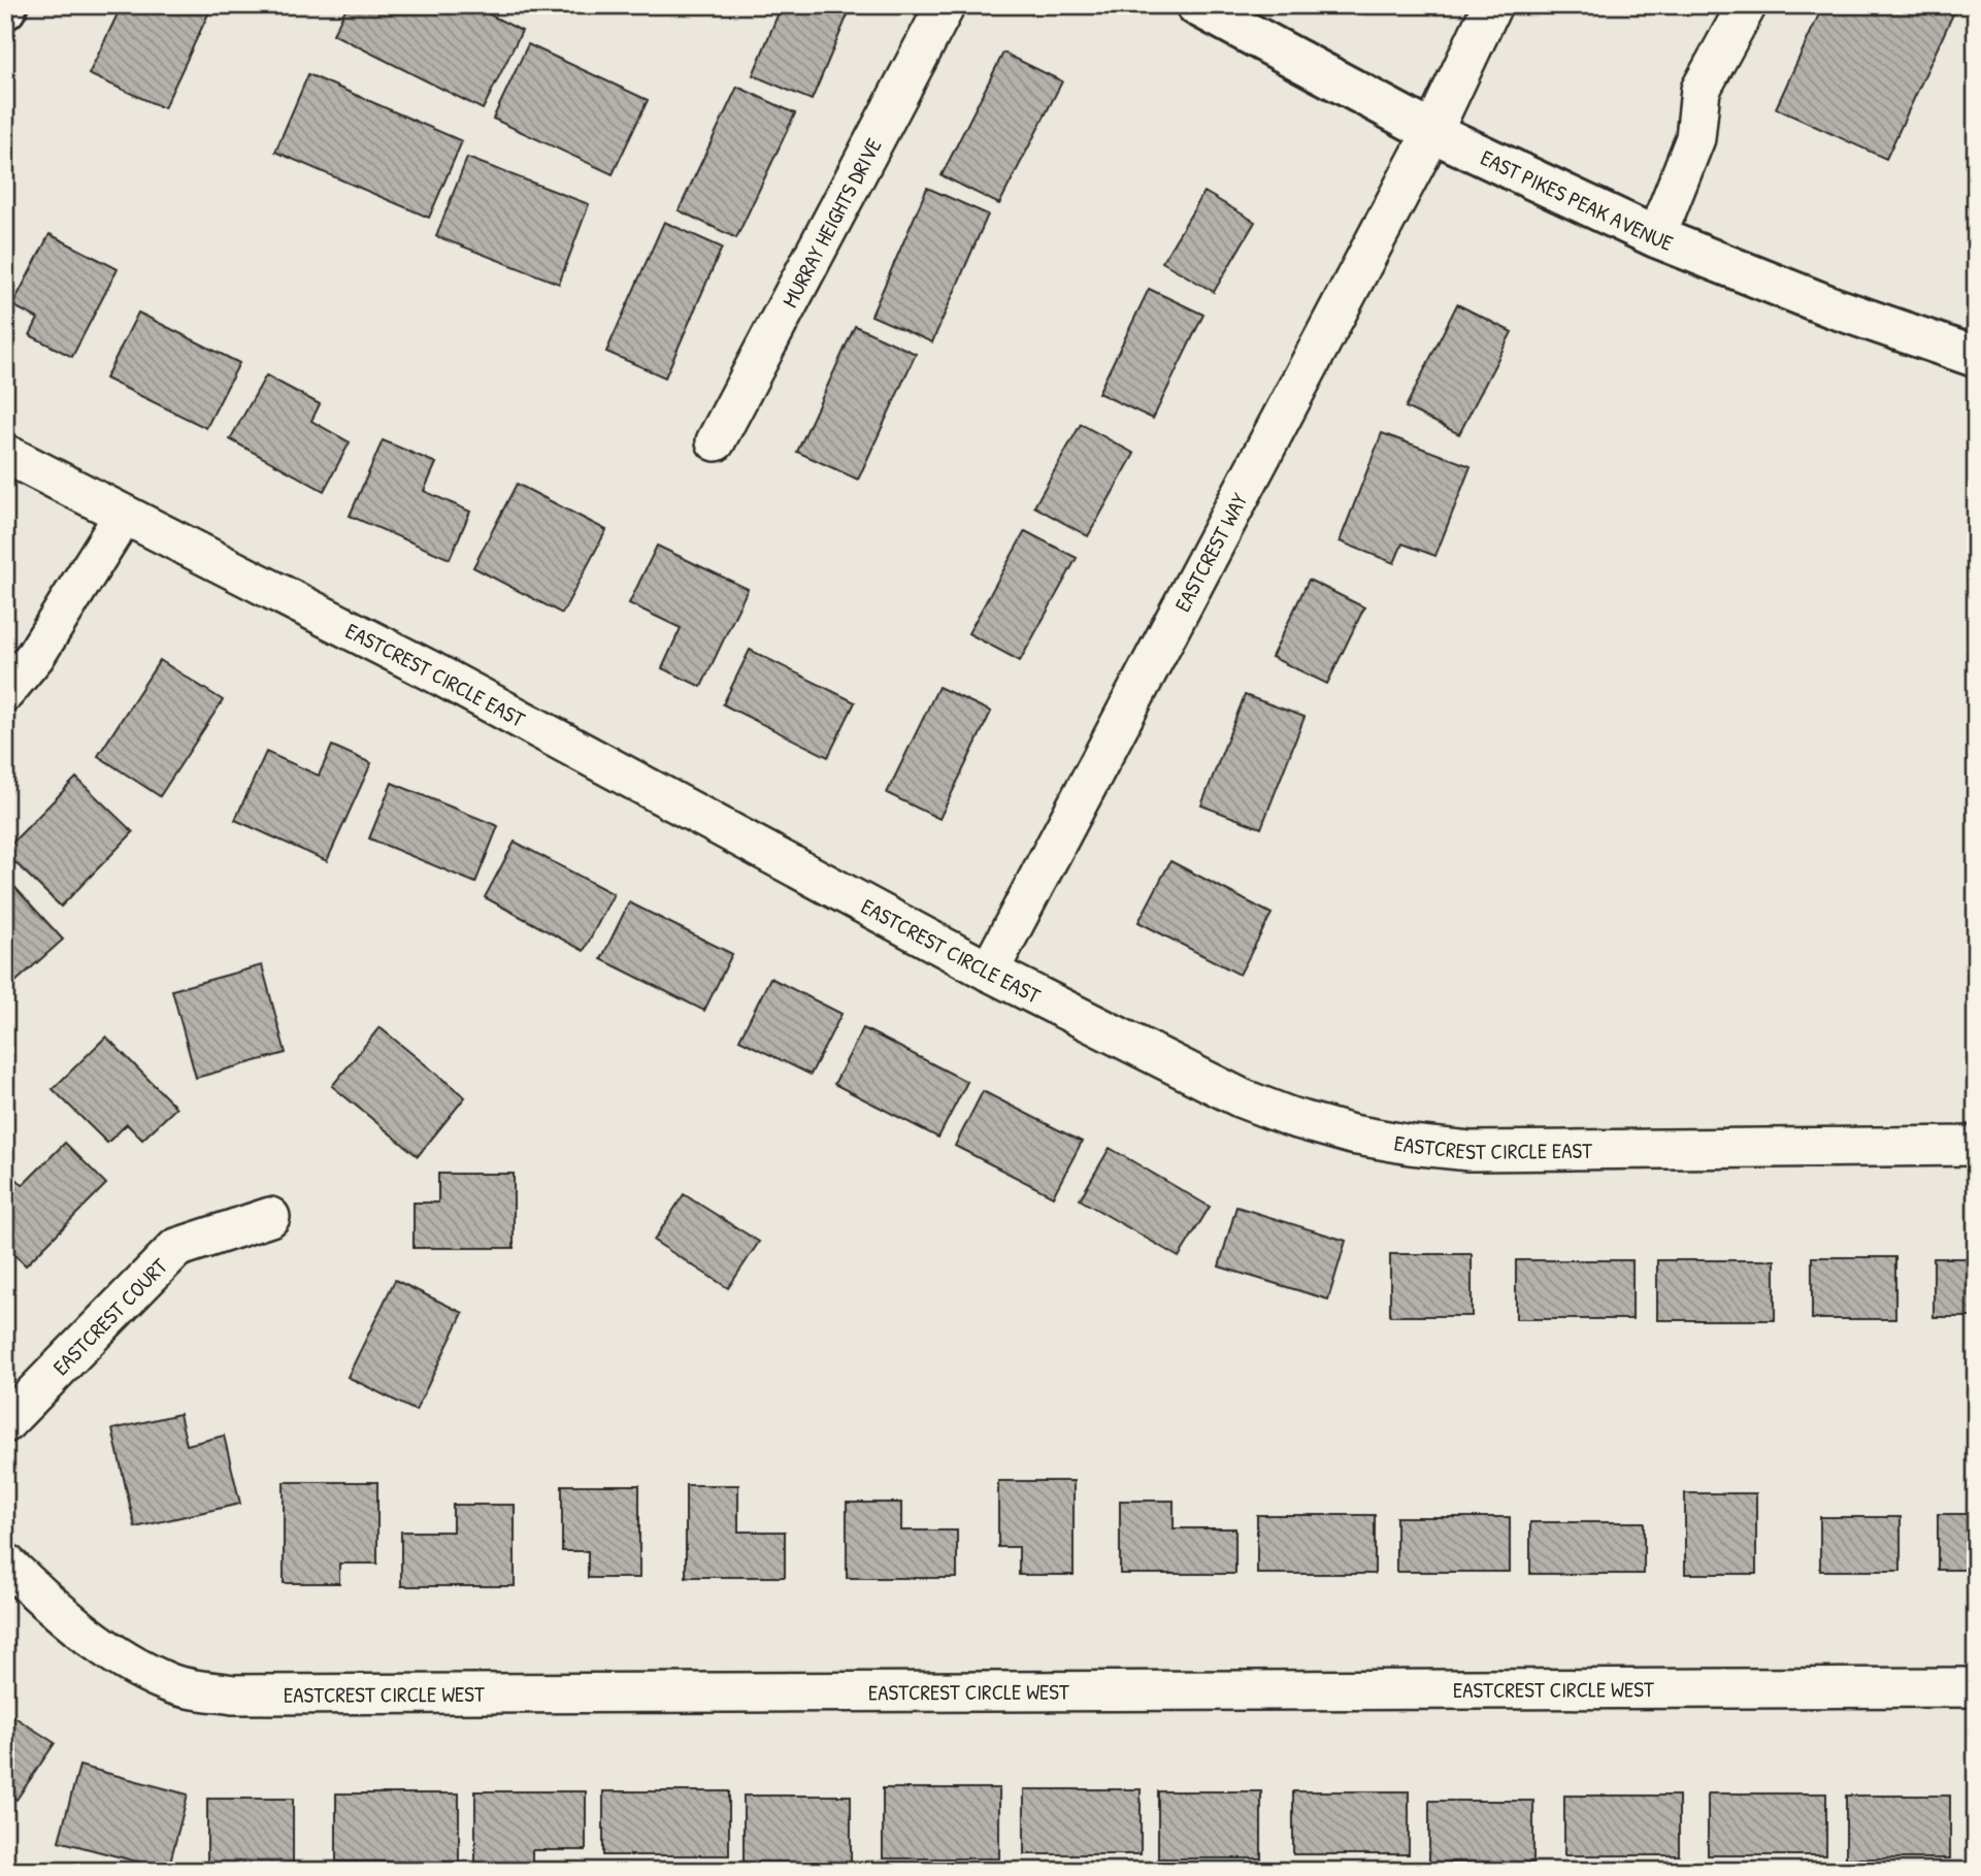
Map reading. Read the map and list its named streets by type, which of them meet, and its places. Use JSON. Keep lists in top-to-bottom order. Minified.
{"streets":{"street":["EAST PIKES PEAK AVENUE","MURRAY HEIGHTS DRIVE","EASTCREST WAY","EASTCREST CIRCLE EAST","EASTCREST COURT","EASTCREST CIRCLE WEST"]},"crossings":[["EAST PIKES PEAK AVENUE","EASTCREST WAY"],["EASTCREST WAY","EASTCREST CIRCLE EAST"]]}
